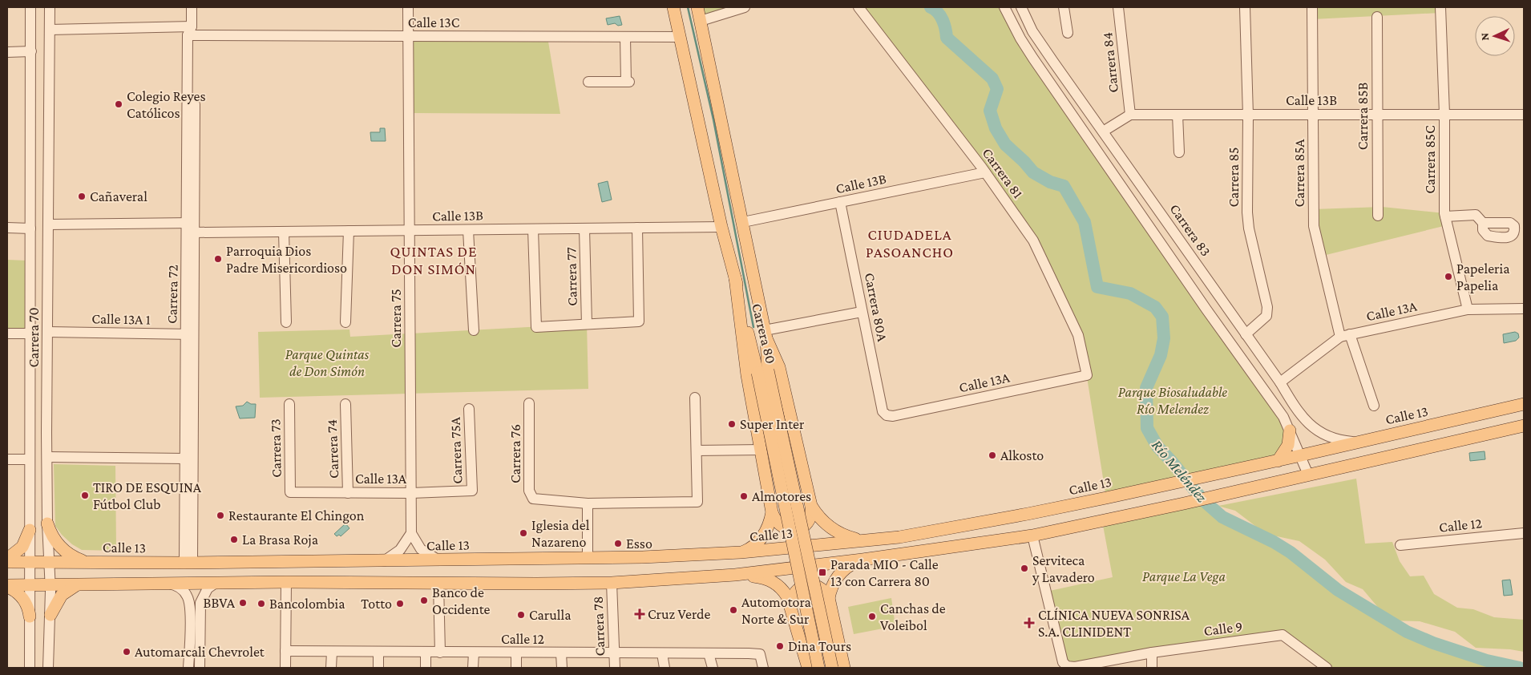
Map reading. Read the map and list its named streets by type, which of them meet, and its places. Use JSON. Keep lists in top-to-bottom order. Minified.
{"streets":{"main road":["Carrera 80","Calle 13"],"street":["Calle 13C","Carrera 84","Calle 13B","Carrera 85B","Carrera 85C","Carrera 81","Carrera 85A","Carrera 85","Carrera 83","Carrera 77","Carrera 72","Carrera 80A","Calle 13A","Carrera 75","Calle 13A 1","Carrera 70","Carrera 73","Carrera 74","Carrera 75A","Carrera 76","Calle 12","Carrera 78","Calle 9"]},"crossings":[["Calle 13C","Carrera 72"],["Calle 13C","Carrera 75"],["Calle 13C","Carrera 80"],["Calle 13C","Carrera 70"],["Carrera 84","Calle 13B"],["Calle 13B","Carrera 85B"],["Calle 13B","Carrera 85C"],["Calle 13B","Carrera 81"],["Calle 13B","Carrera 85A"],["Calle 13B","Carrera 85"],["Calle 13B","Carrera 77"],["Calle 13B","Carrera 72"],["Calle 13B","Carrera 80A"],["Calle 13B","Carrera 75"],["Calle 13B","Carrera 80"],["Calle 13B","Carrera 70"],["Carrera 85C","Calle 13A"],["Carrera 81","Calle 13A"],["Carrera 85A","Calle 13A"],["Carrera 85","Carrera 83"],["Carrera 83","Calle 13A"],["Carrera 83","Calle 13"],["Carrera 72","Calle 13A 1"],["Carrera 72","Calle 13"],["Carrera 80A","Calle 13A"],["Calle 13A","Carrera 75"],["Calle 13A","Carrera 73"],["Calle 13A","Carrera 74"],["Calle 13A","Carrera 75A"],["Calle 13A 1","Carrera 70"],["Carrera 70","Calle 13"],["Calle 12","Carrera 78"]],"districts":["CIUDADELA PASOANCHO","QUINTAS DE DON SIMÓN"],"water":["Río Meléndez"],"parks":["Parque Quintas de Don Simón","Parque Biosaludable Río Melendez","Parque La Vega"],"places":{"other":["Colegio Reyes Católicos","Cañaveral","Parroquia Dios Padre Misericordioso","Papeleria Papelia","Super Inter","Alkosto","TIRO DE ESQUINA Fútbol Club","Almotores","Restaurante El Chingon","Iglesia del Nazareno","La Brasa Roja","Esso","Serviteca y Lavadero","Banco de Occidente","BBVA","Bancolombia","Totto","Automotora Norte & Sur","Carulla","Canchas de Voleibol","Dina Tours","Automarcali Chevrolet"],"transit":["Parada MIO - Calle 13 con Carrera 80"],"health":["Cruz Verde","CLÍNICA NUEVA SONRISA S.A. CLINIDENT"]},"north":"left"}
